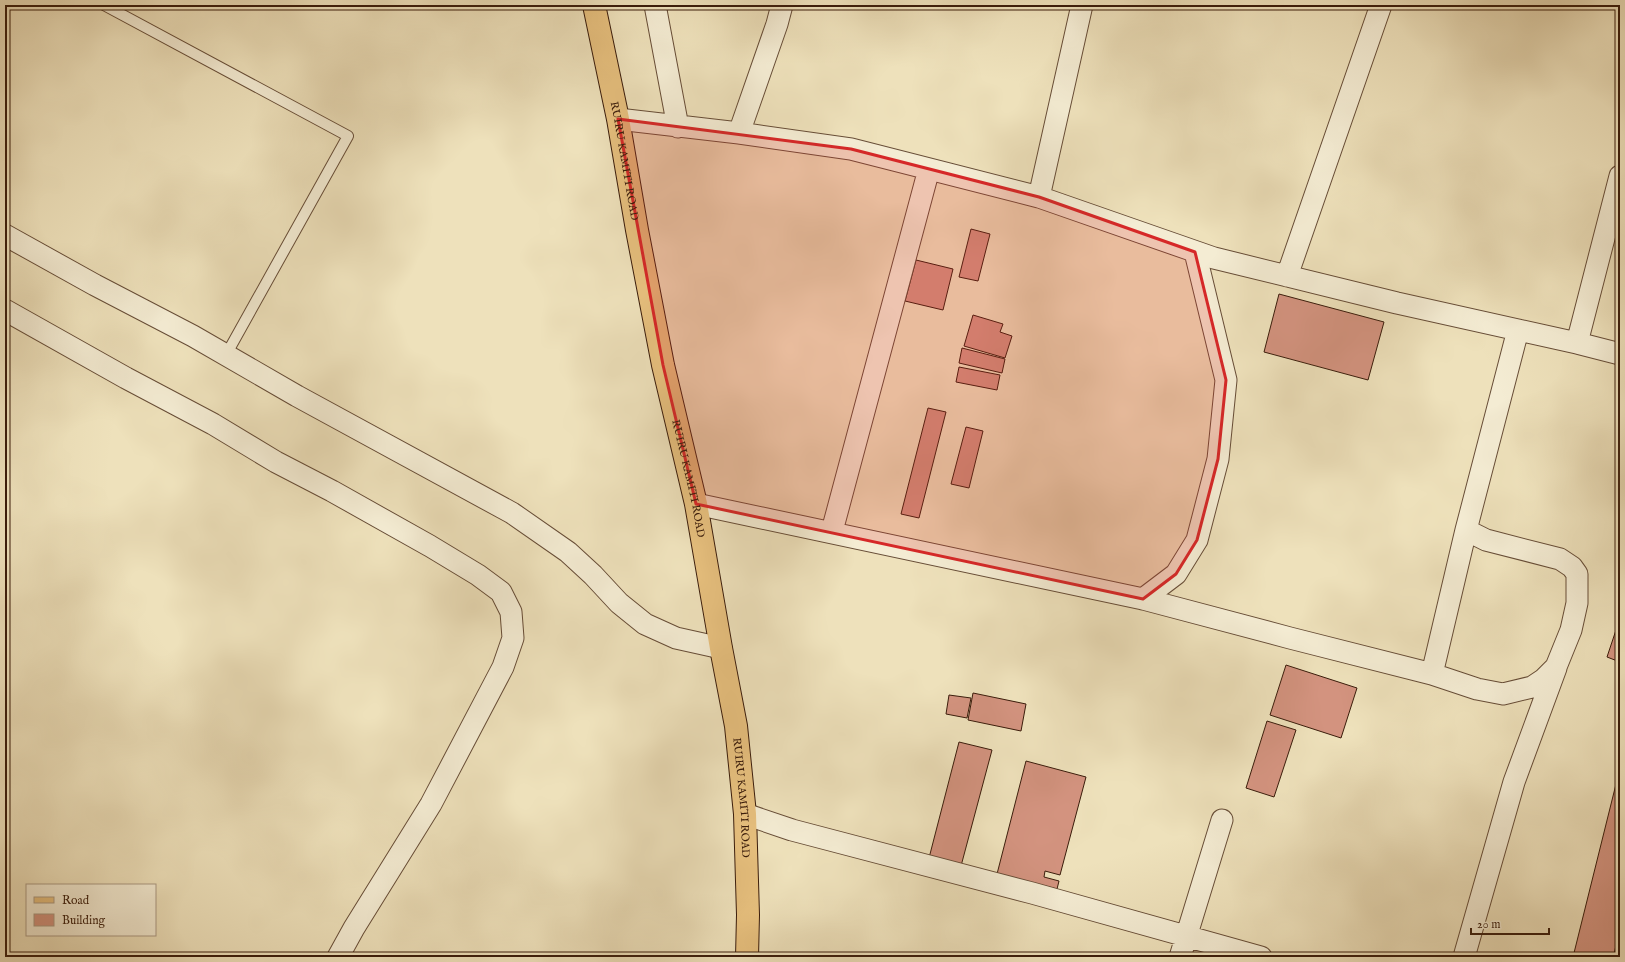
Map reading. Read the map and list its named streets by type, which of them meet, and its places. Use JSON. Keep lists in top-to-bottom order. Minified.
{"streets":{"main road":["RUIRU KAMITI ROAD"]},"legend":["Road","Building"],"scale_bar":"20 m"}
